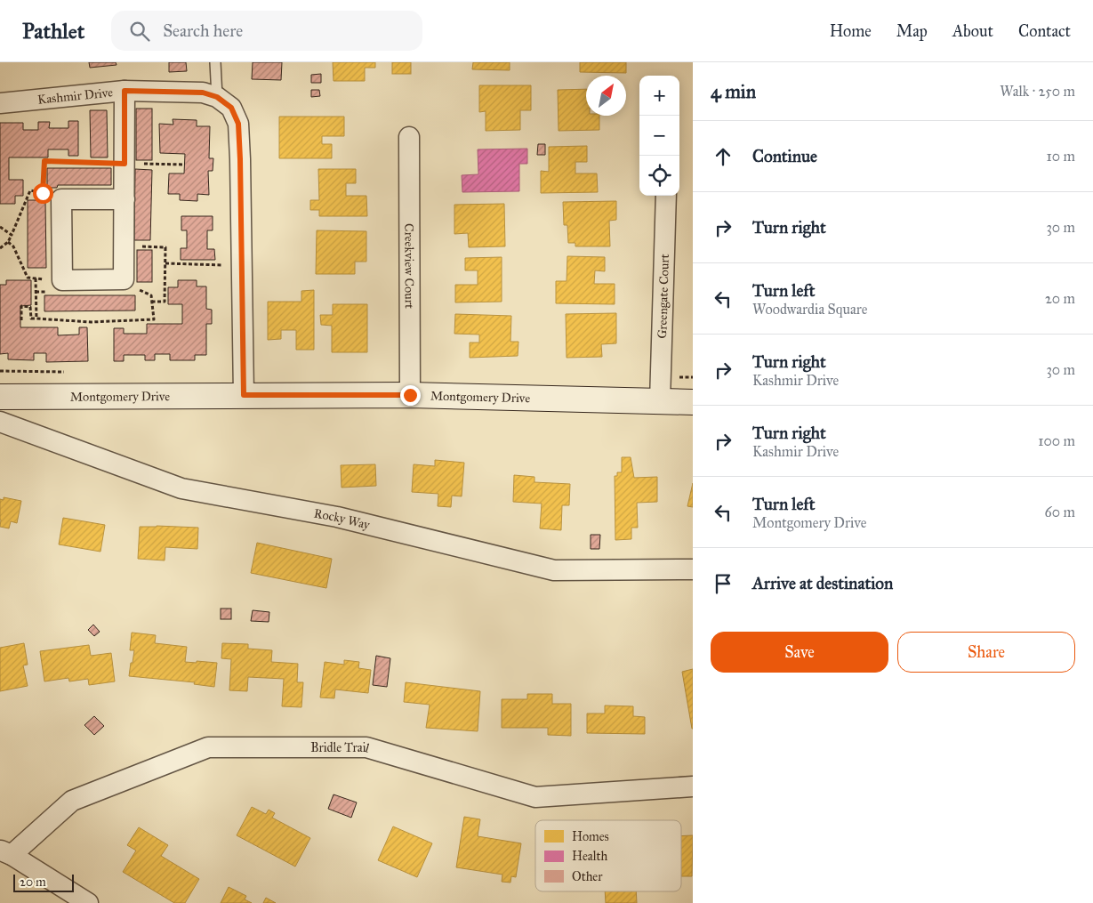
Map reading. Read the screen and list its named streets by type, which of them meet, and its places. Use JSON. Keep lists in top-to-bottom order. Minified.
{"streets":{"street":["Kashmir Drive","Creekview Court","Greengate Court","Montgomery Drive","Rocky Way","Bridle Trail"]},"crossings":[["Creekview Court","Montgomery Drive"],["Greengate Court","Montgomery Drive"]],"legend":["Homes","Health","Other"],"scale_bar":"20 m","north":"top right","page":{"header":"Pathlet","search":"Search here","nav":["Home","Map","About","Contact"],"heading":["4 min","Walk · 250 m"],"map_buttons":["+","−"],"list":[["Continue","10 m"],["Turn right","30 m"],["Turn left","Woodwardia Square","20 m"],["Turn right","Kashmir Drive","30 m"],["Turn right","Kashmir Drive","100 m"],["Turn left","Montgomery Drive","60 m"],"Arrive at destination"],"buttons":["Save","Share"],"scale":"20 m"}}
